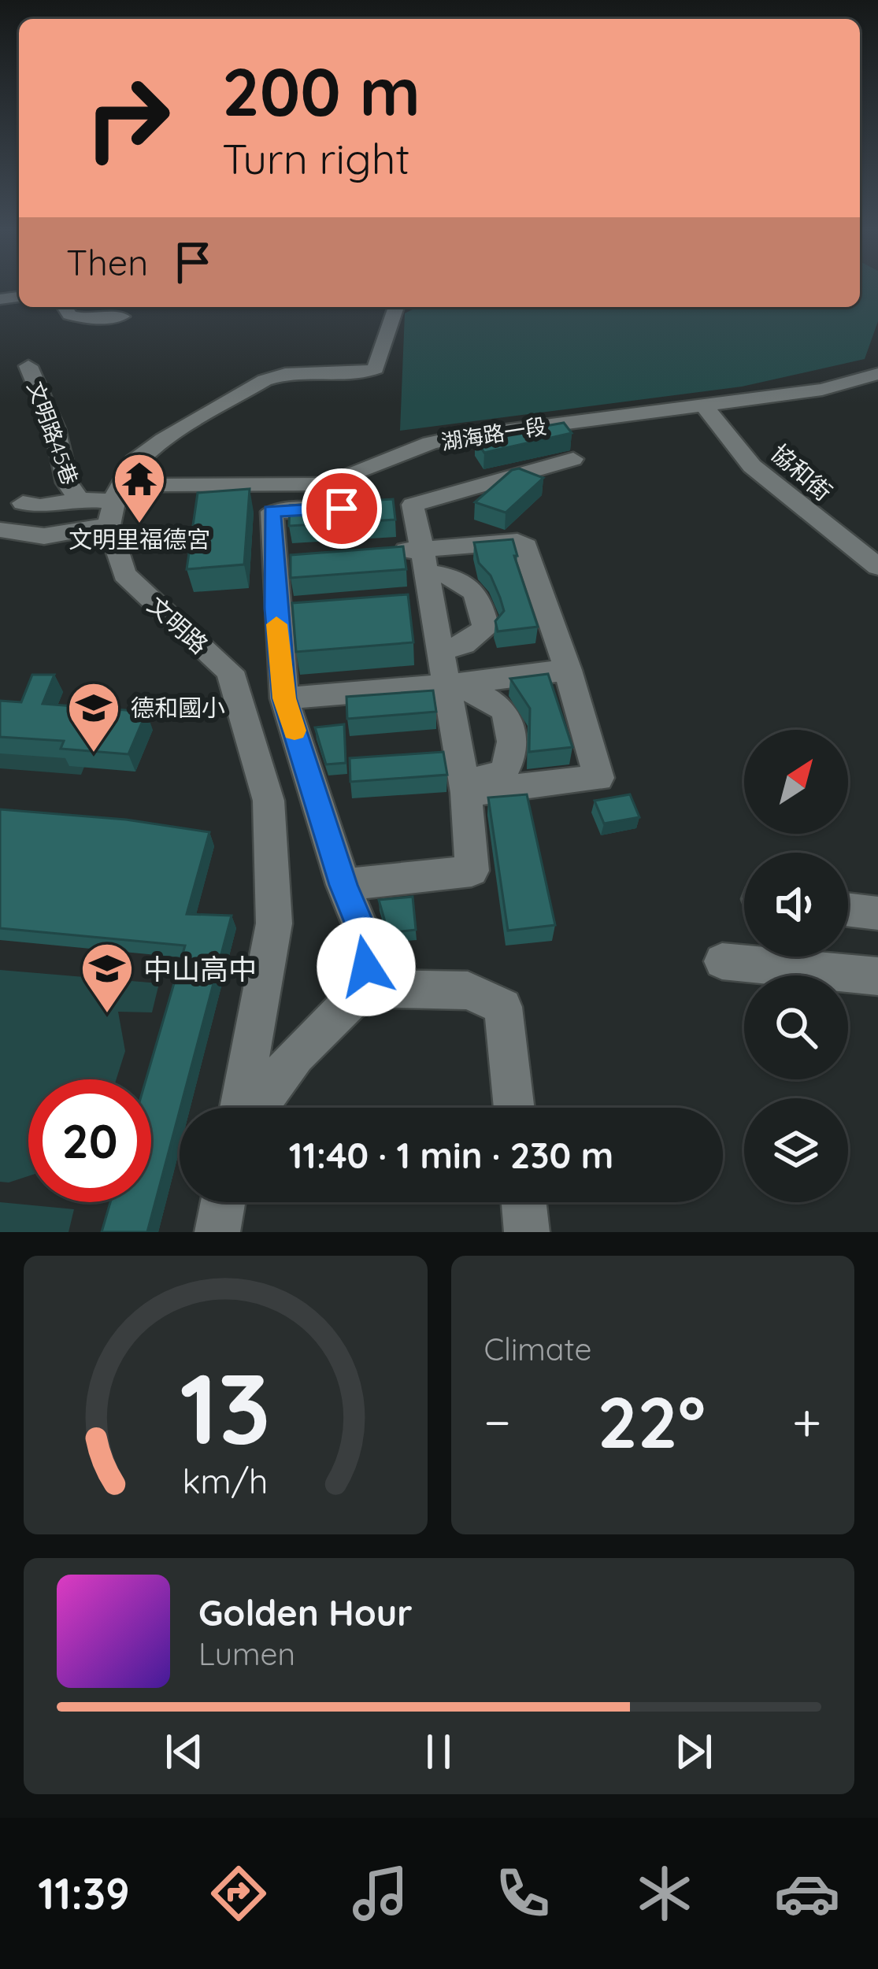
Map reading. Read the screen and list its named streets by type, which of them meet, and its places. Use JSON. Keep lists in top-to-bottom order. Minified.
{"streets":{"street":["文明路45巷","湖海路一段","協和街","文明路"]},"crossings":[["文明路45巷","湖海路一段"],["文明路45巷","文明路"],["湖海路一段","協和街"],["湖海路一段","文明路"]],"places":{"temple":["文明里福德宮"],"school or university":["德和國小","中山高中"]},"north":"top right","page":{"turn":["200 m","Turn right"],"then":"Then","limit":"20","trip":"11:40 · 1 min · 230 m","tile":"Climate","heat":["−","22°","+"],"song":["Golden Hour","Lumen"],"tabs":"11:39","gauge":["13","km/h"]}}
